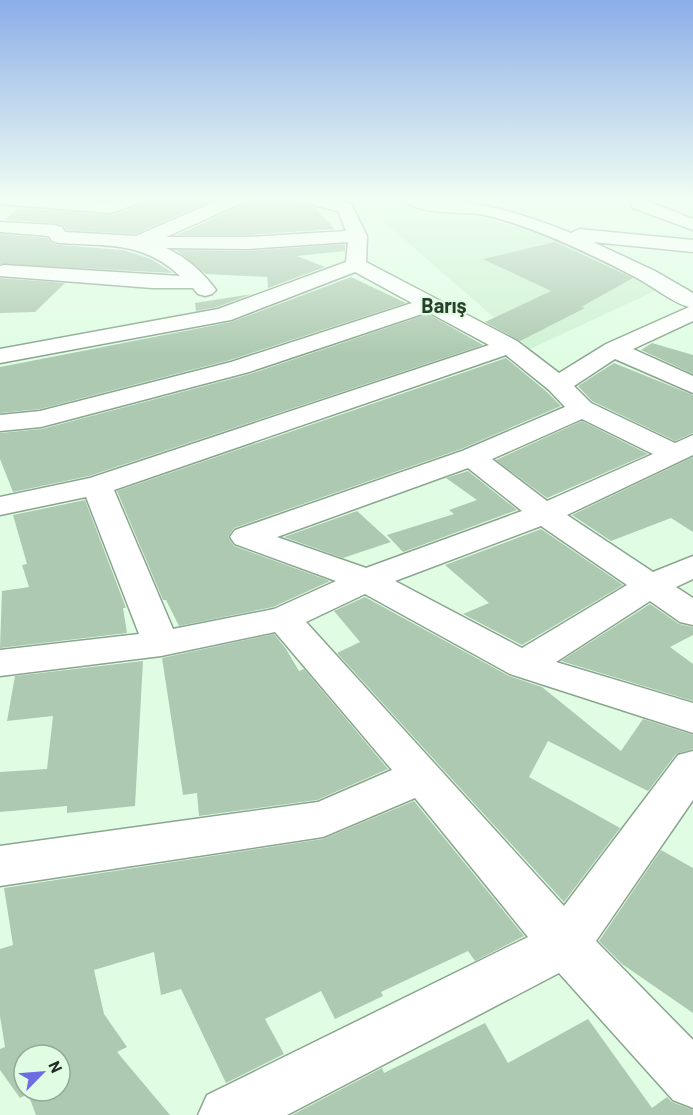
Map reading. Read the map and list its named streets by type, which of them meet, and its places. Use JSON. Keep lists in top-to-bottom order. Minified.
{"districts":["Barış"],"north":"top right"}
